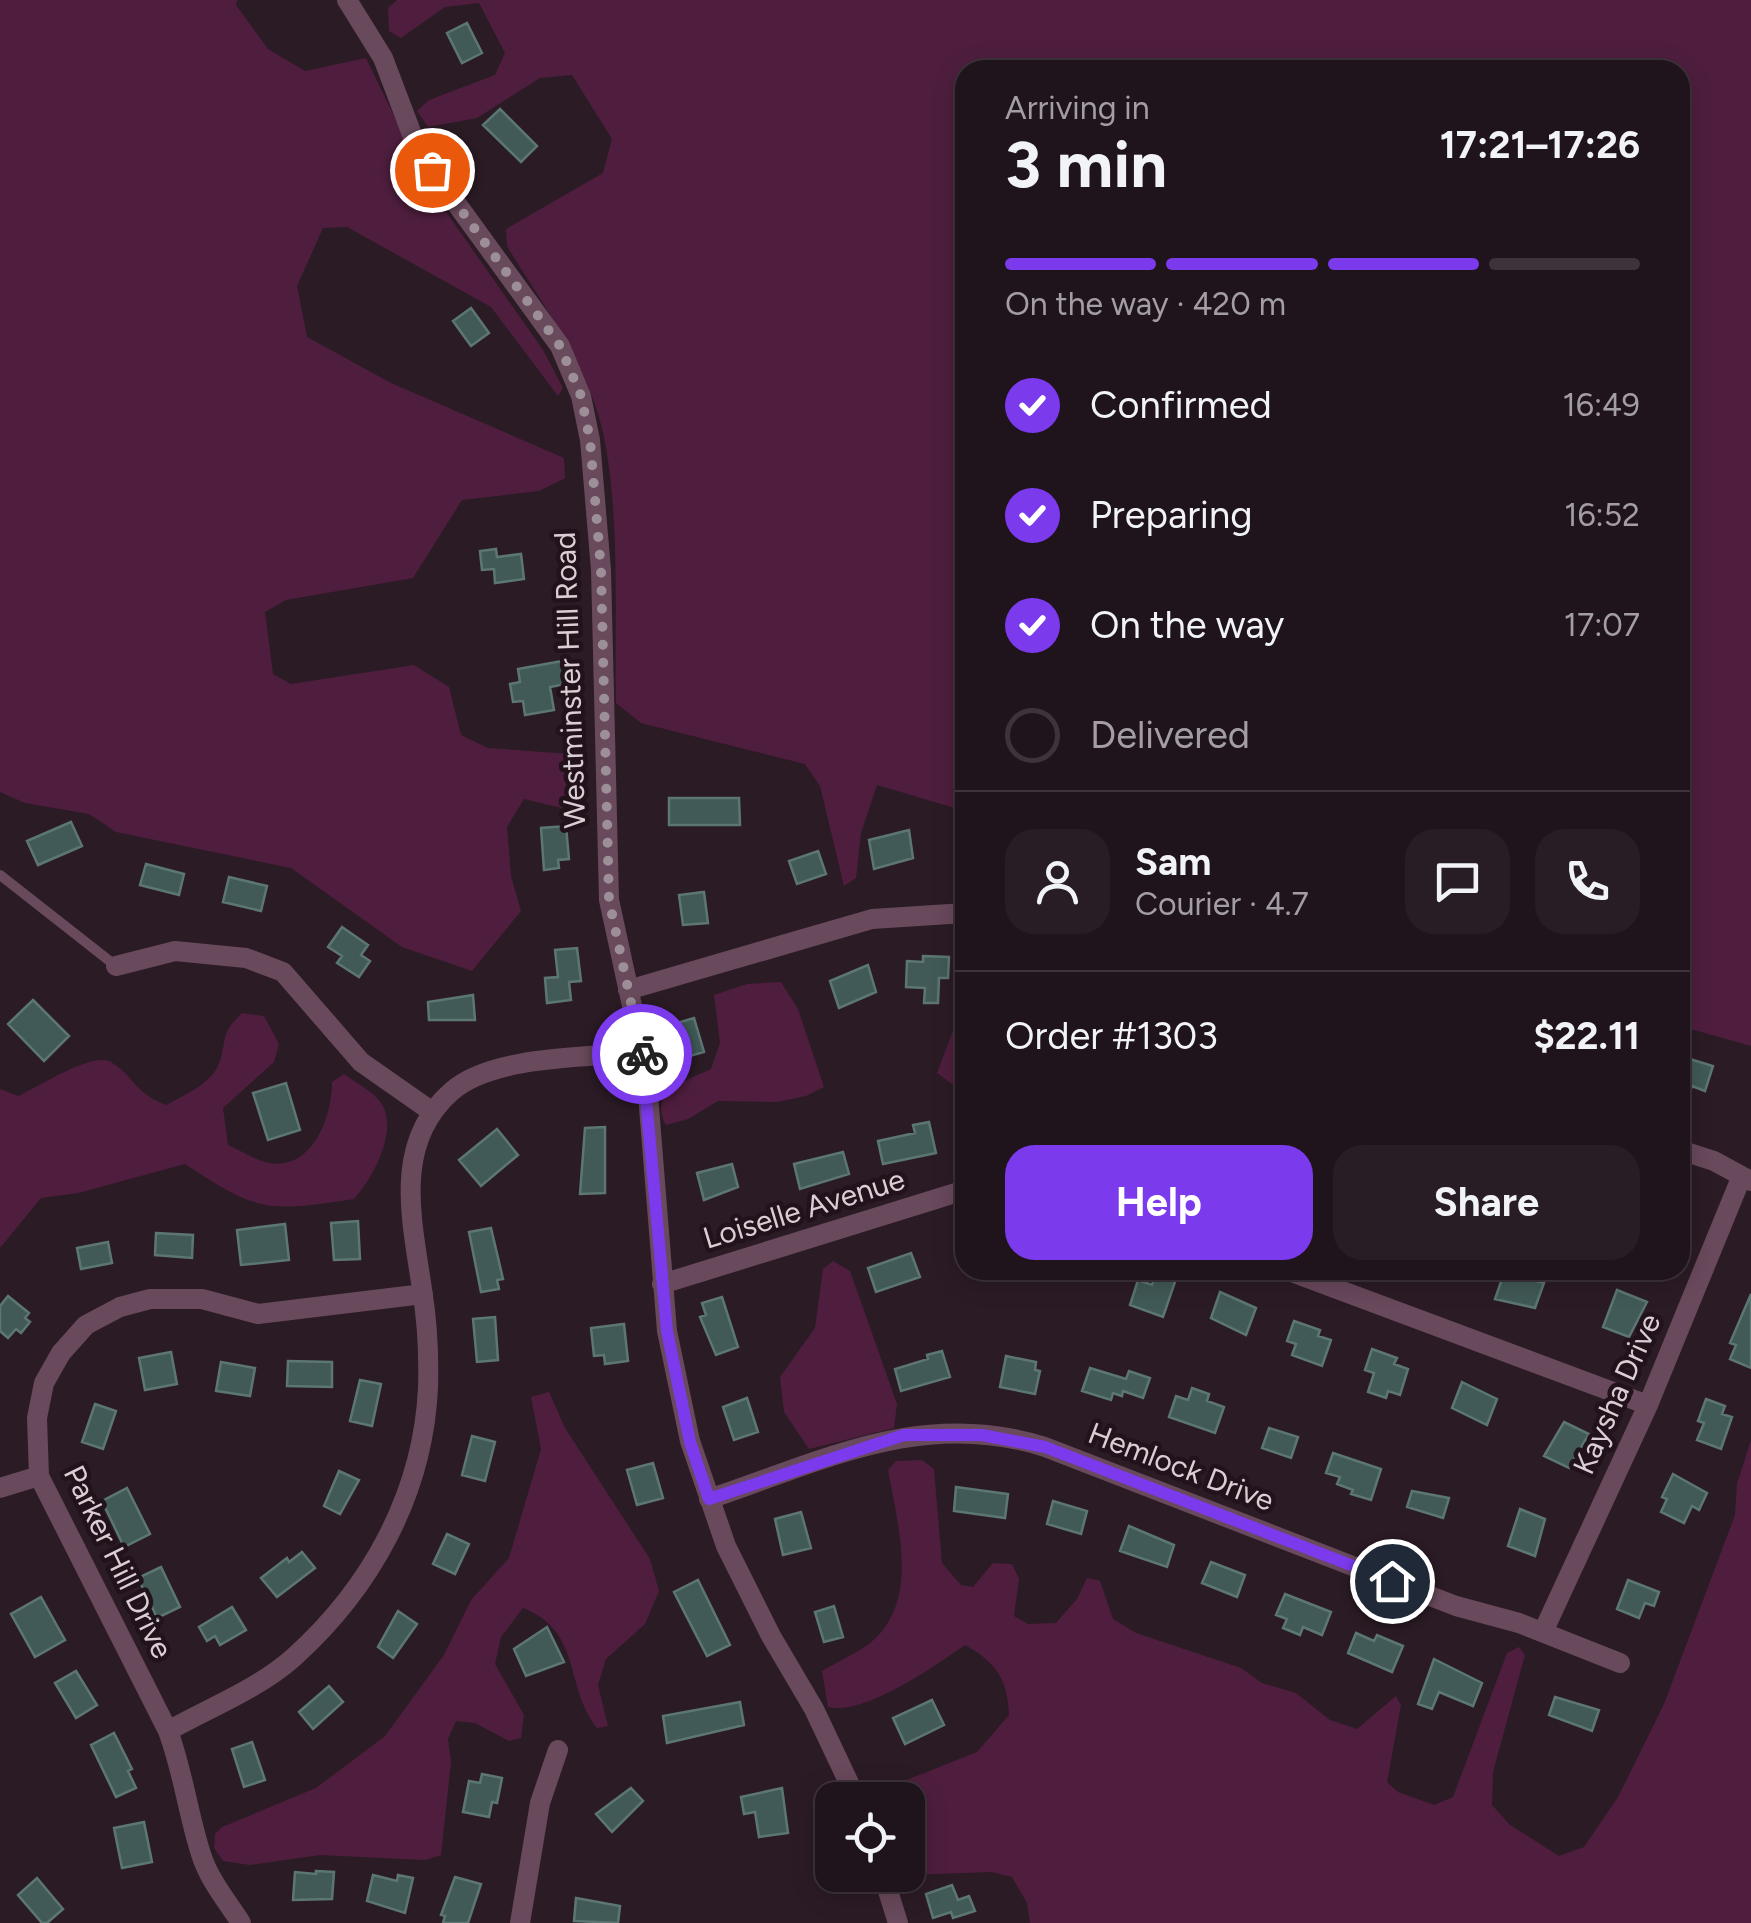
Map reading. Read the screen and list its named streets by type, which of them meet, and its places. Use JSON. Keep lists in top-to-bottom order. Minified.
{"streets":{"street":["Westminster Hill Road","Loiselle Avenue","Kaysha Drive","Hemlock Drive","Parker Hill Drive"]},"crossings":[["Westminster Hill Road","Loiselle Avenue"],["Westminster Hill Road","Hemlock Drive"],["Kaysha Drive","Hemlock Drive"]],"page":{"heading":["3 min","Arriving in","17:21–17:26"],"panel":["Sam","Courier · 4.7","Order #1303","$22.11"],"bar":"On the way · 420 m","list":[["Confirmed","16:49"],["Preparing","16:52"],["On the way","17:07"],"Delivered"],"buttons":["Help","Share"]}}
